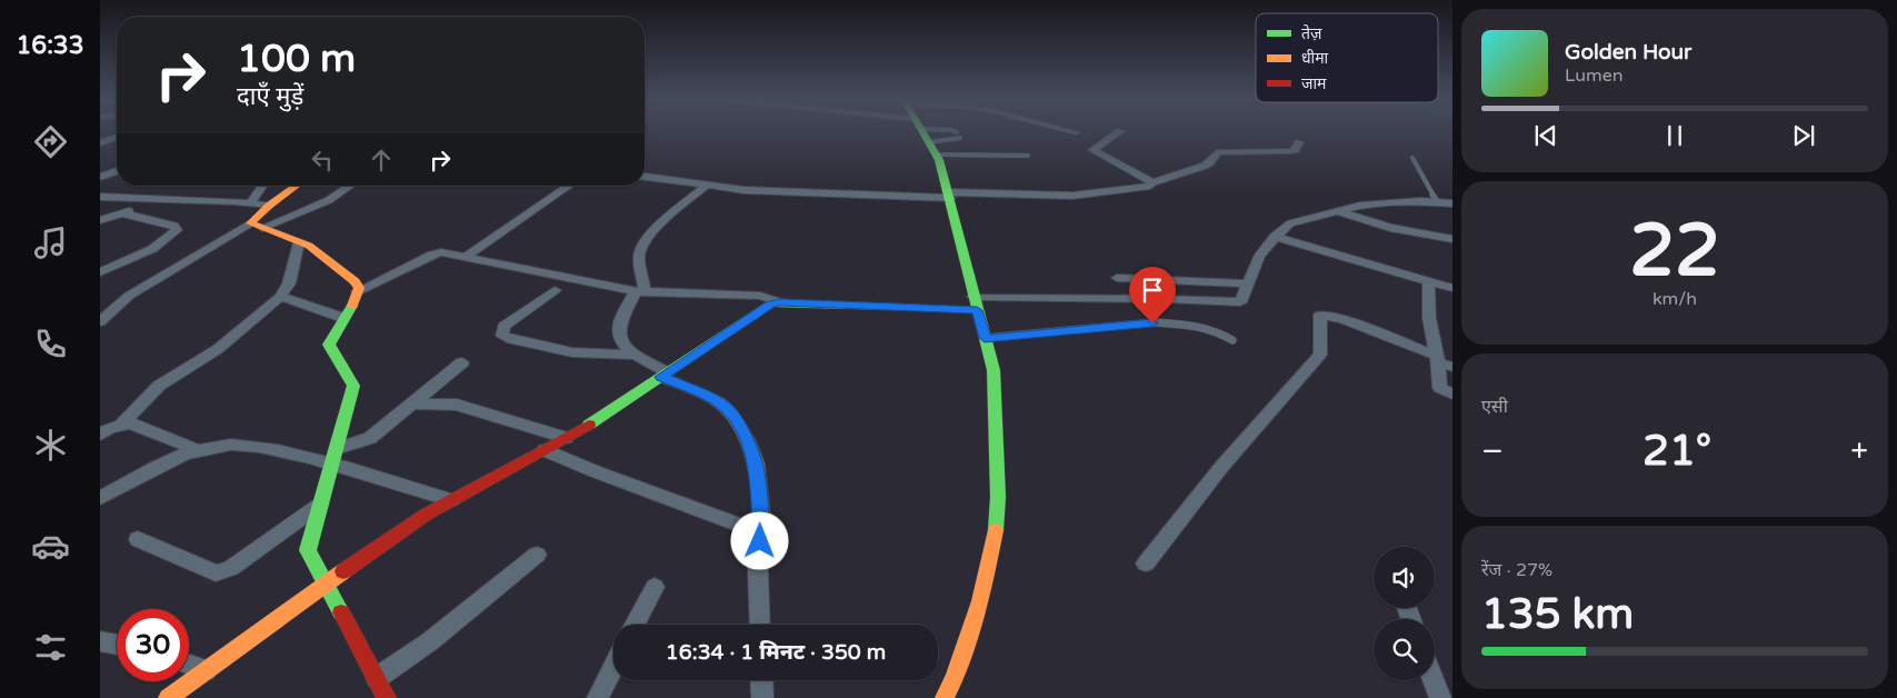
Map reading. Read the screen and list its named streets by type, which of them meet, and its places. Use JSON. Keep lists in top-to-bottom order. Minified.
{"legend":["तेज़","धीमा","जाम"],"page":{"tabs":"16:33","turn":["100 m","दाएँ मुड़ें"],"song":["Golden Hour","Lumen"],"tile":[["22","km/h"],"एसी",["रेंज · 27%","135 km"]],"heat":["−","21°","+"],"limit":"30","trip":"16:34 · 1 मिनट · 350 m"}}
